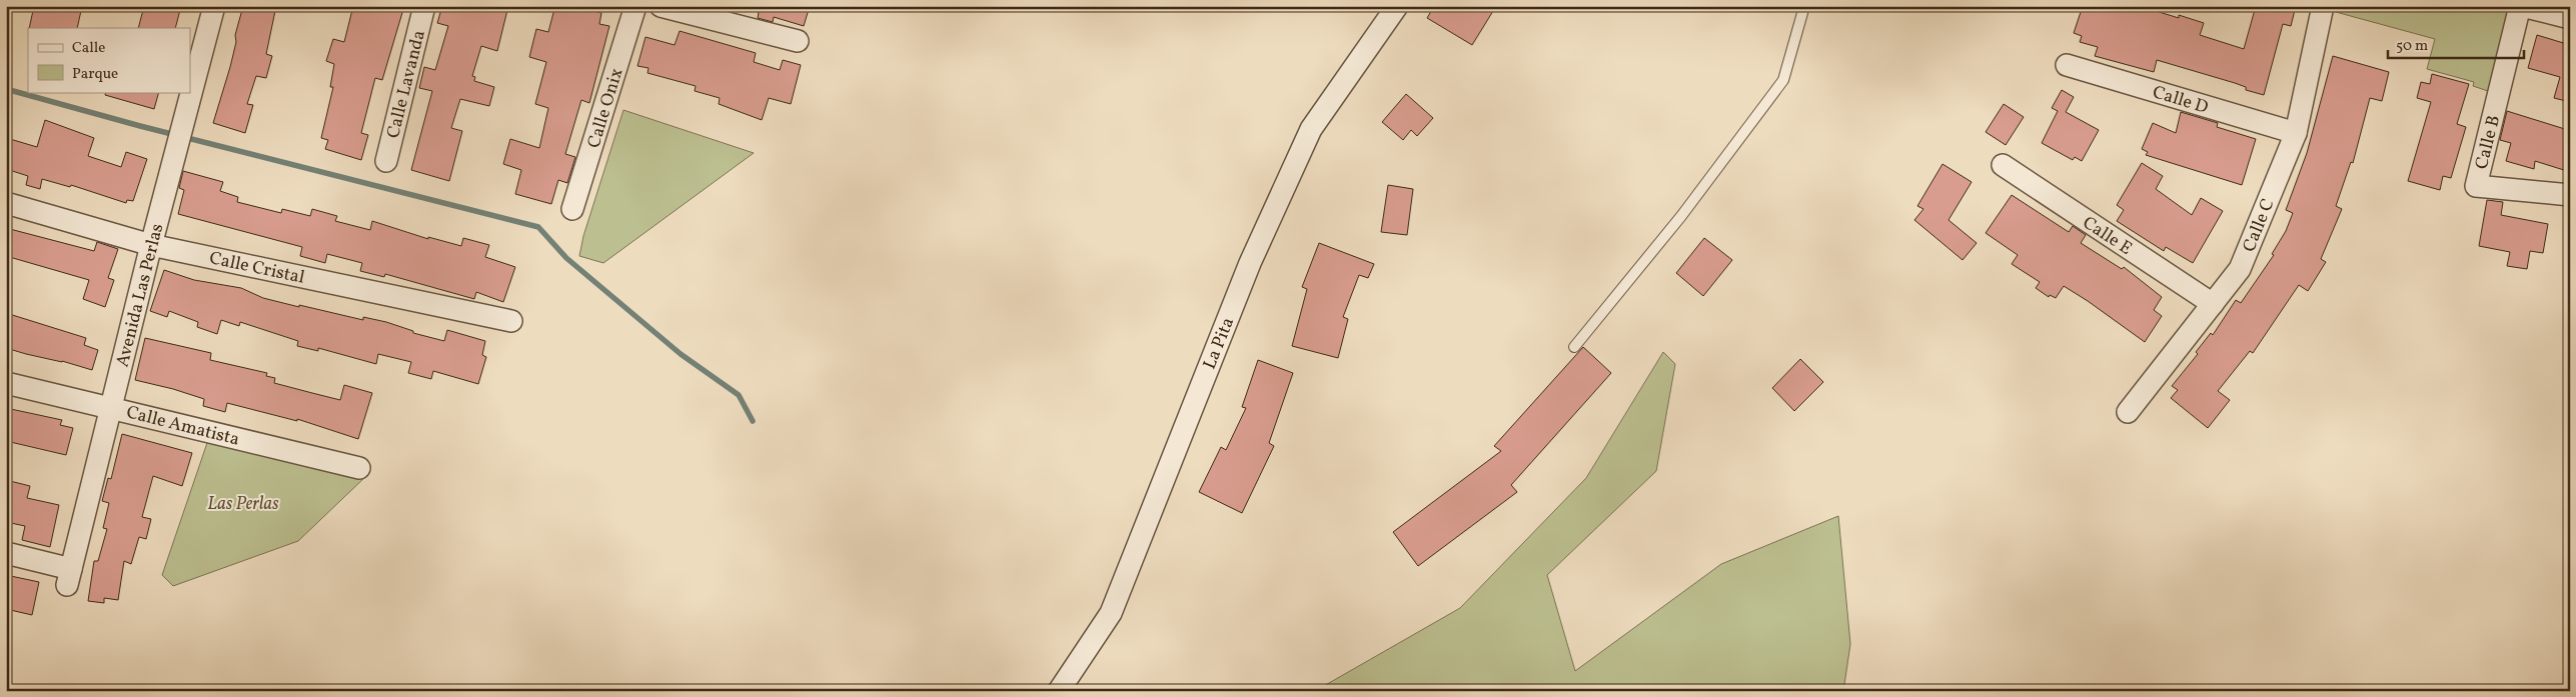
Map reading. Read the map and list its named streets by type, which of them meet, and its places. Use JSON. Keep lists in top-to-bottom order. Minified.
{"streets":{"street":["Calle Lavanda","Calle D","Calle Onix","Calle B","Calle C","Calle E","Calle Cristal","Avenida Las Perlas","La Pita","Calle Amatista"]},"crossings":[["Calle D","Calle C"],["Calle C","Calle E"],["Calle Cristal","Avenida Las Perlas"],["Avenida Las Perlas","Calle Amatista"]],"parks":["Las Perlas"],"legend":["Calle","Parque"],"scale_bar":"50 m"}
